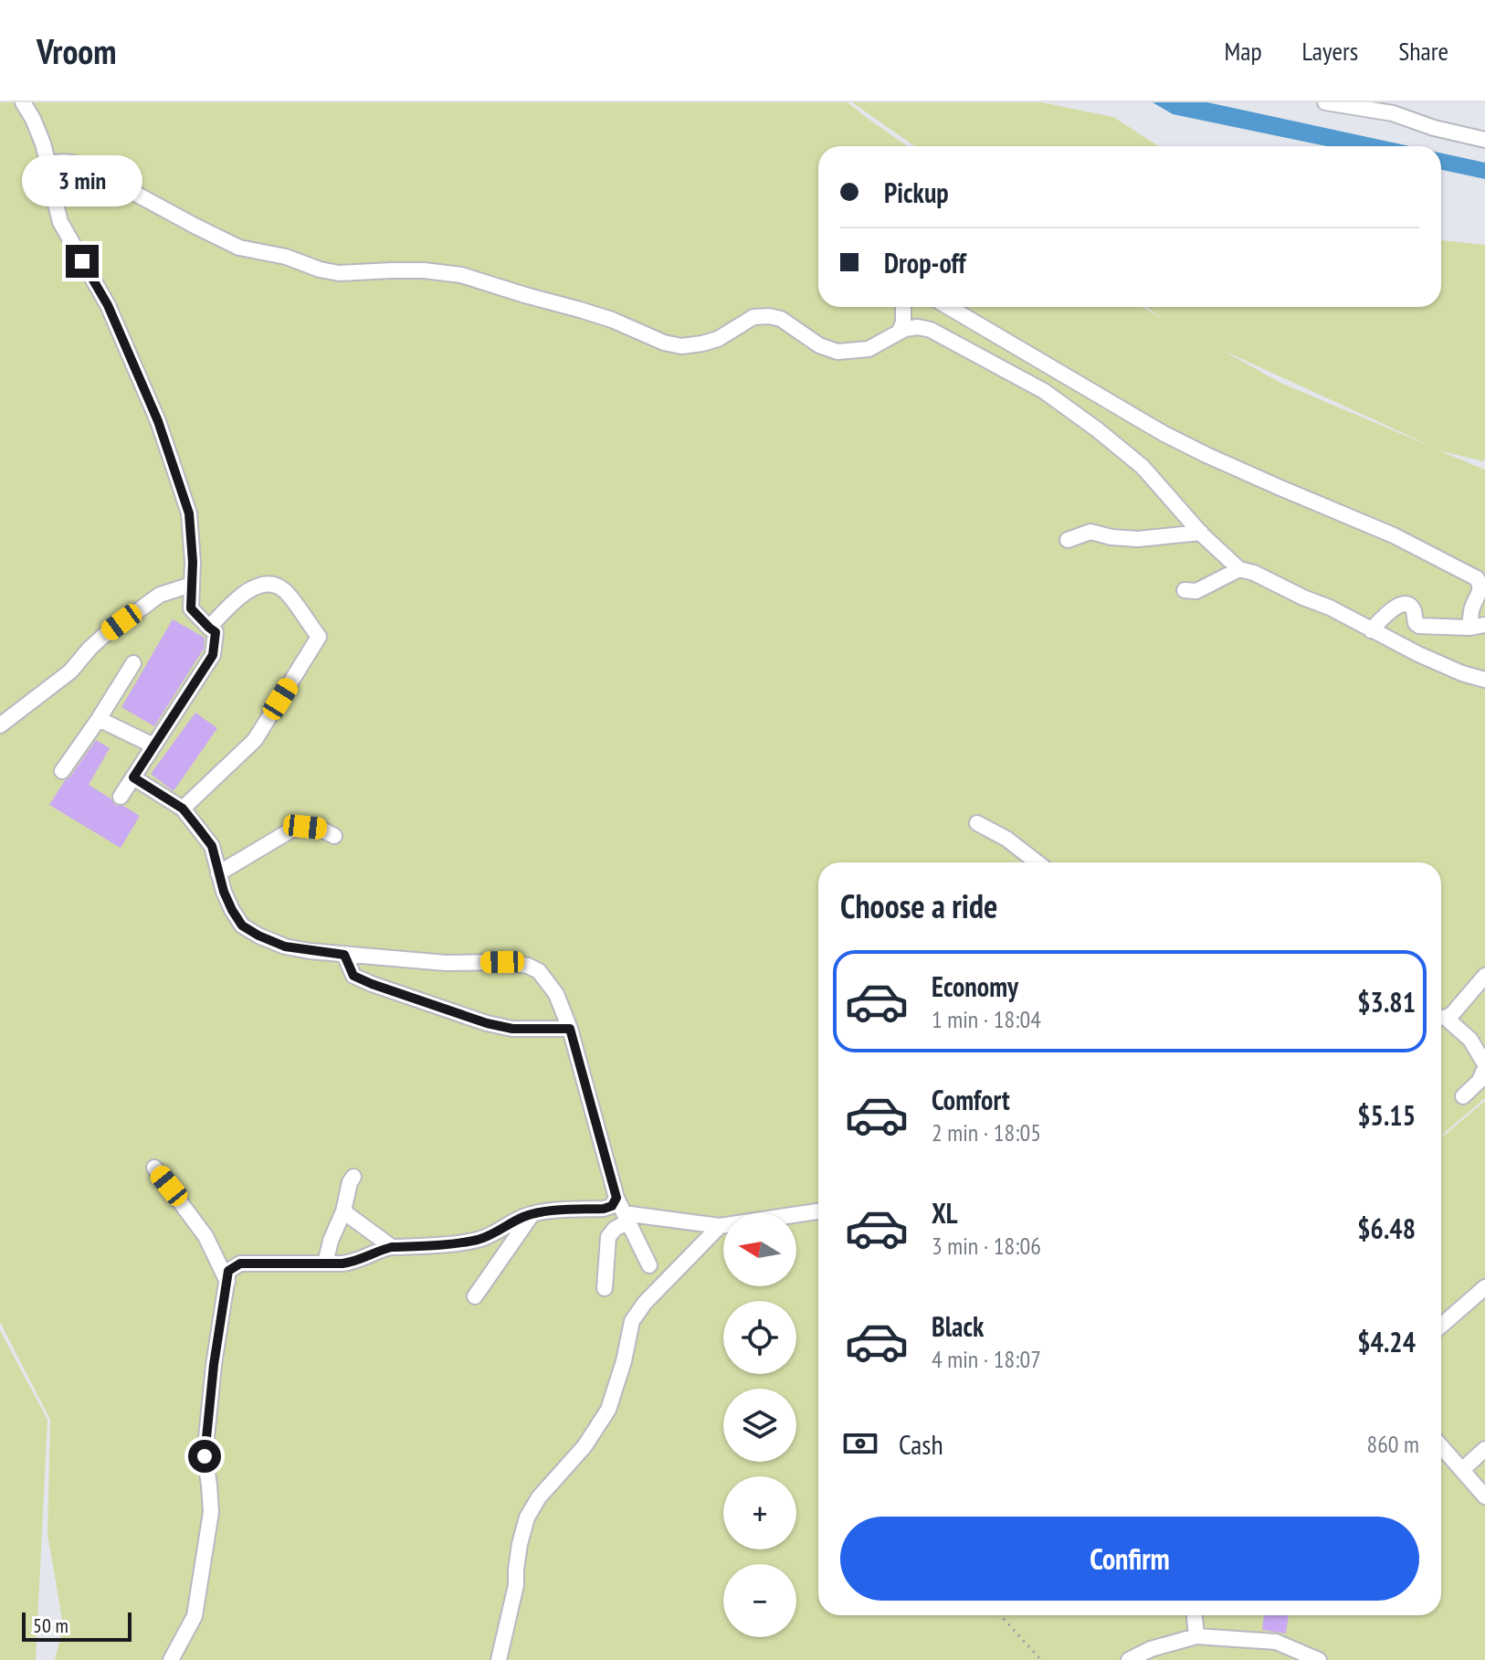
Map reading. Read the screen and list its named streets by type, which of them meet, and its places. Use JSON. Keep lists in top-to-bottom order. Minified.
{"scale_bar":"50 m","north":"left","page":{"header":"Vroom","nav":["Map","Layers","Share"],"banner":["Pickup","Drop-off"],"bubble":"3 min","heading":"Choose a ride","list":[{"name":"Economy","note":"1 min · 18:04","value":"$3.81"},{"name":"Comfort","note":"2 min · 18:05","value":"$5.15"},{"name":"XL","note":"3 min · 18:06","value":"$6.48"},{"name":"Black","note":"4 min · 18:07","value":"$4.24"}],"map_buttons":["+","−"],"pay":["Cash","860 m"],"buttons":"Confirm","scale":"50 m"}}
